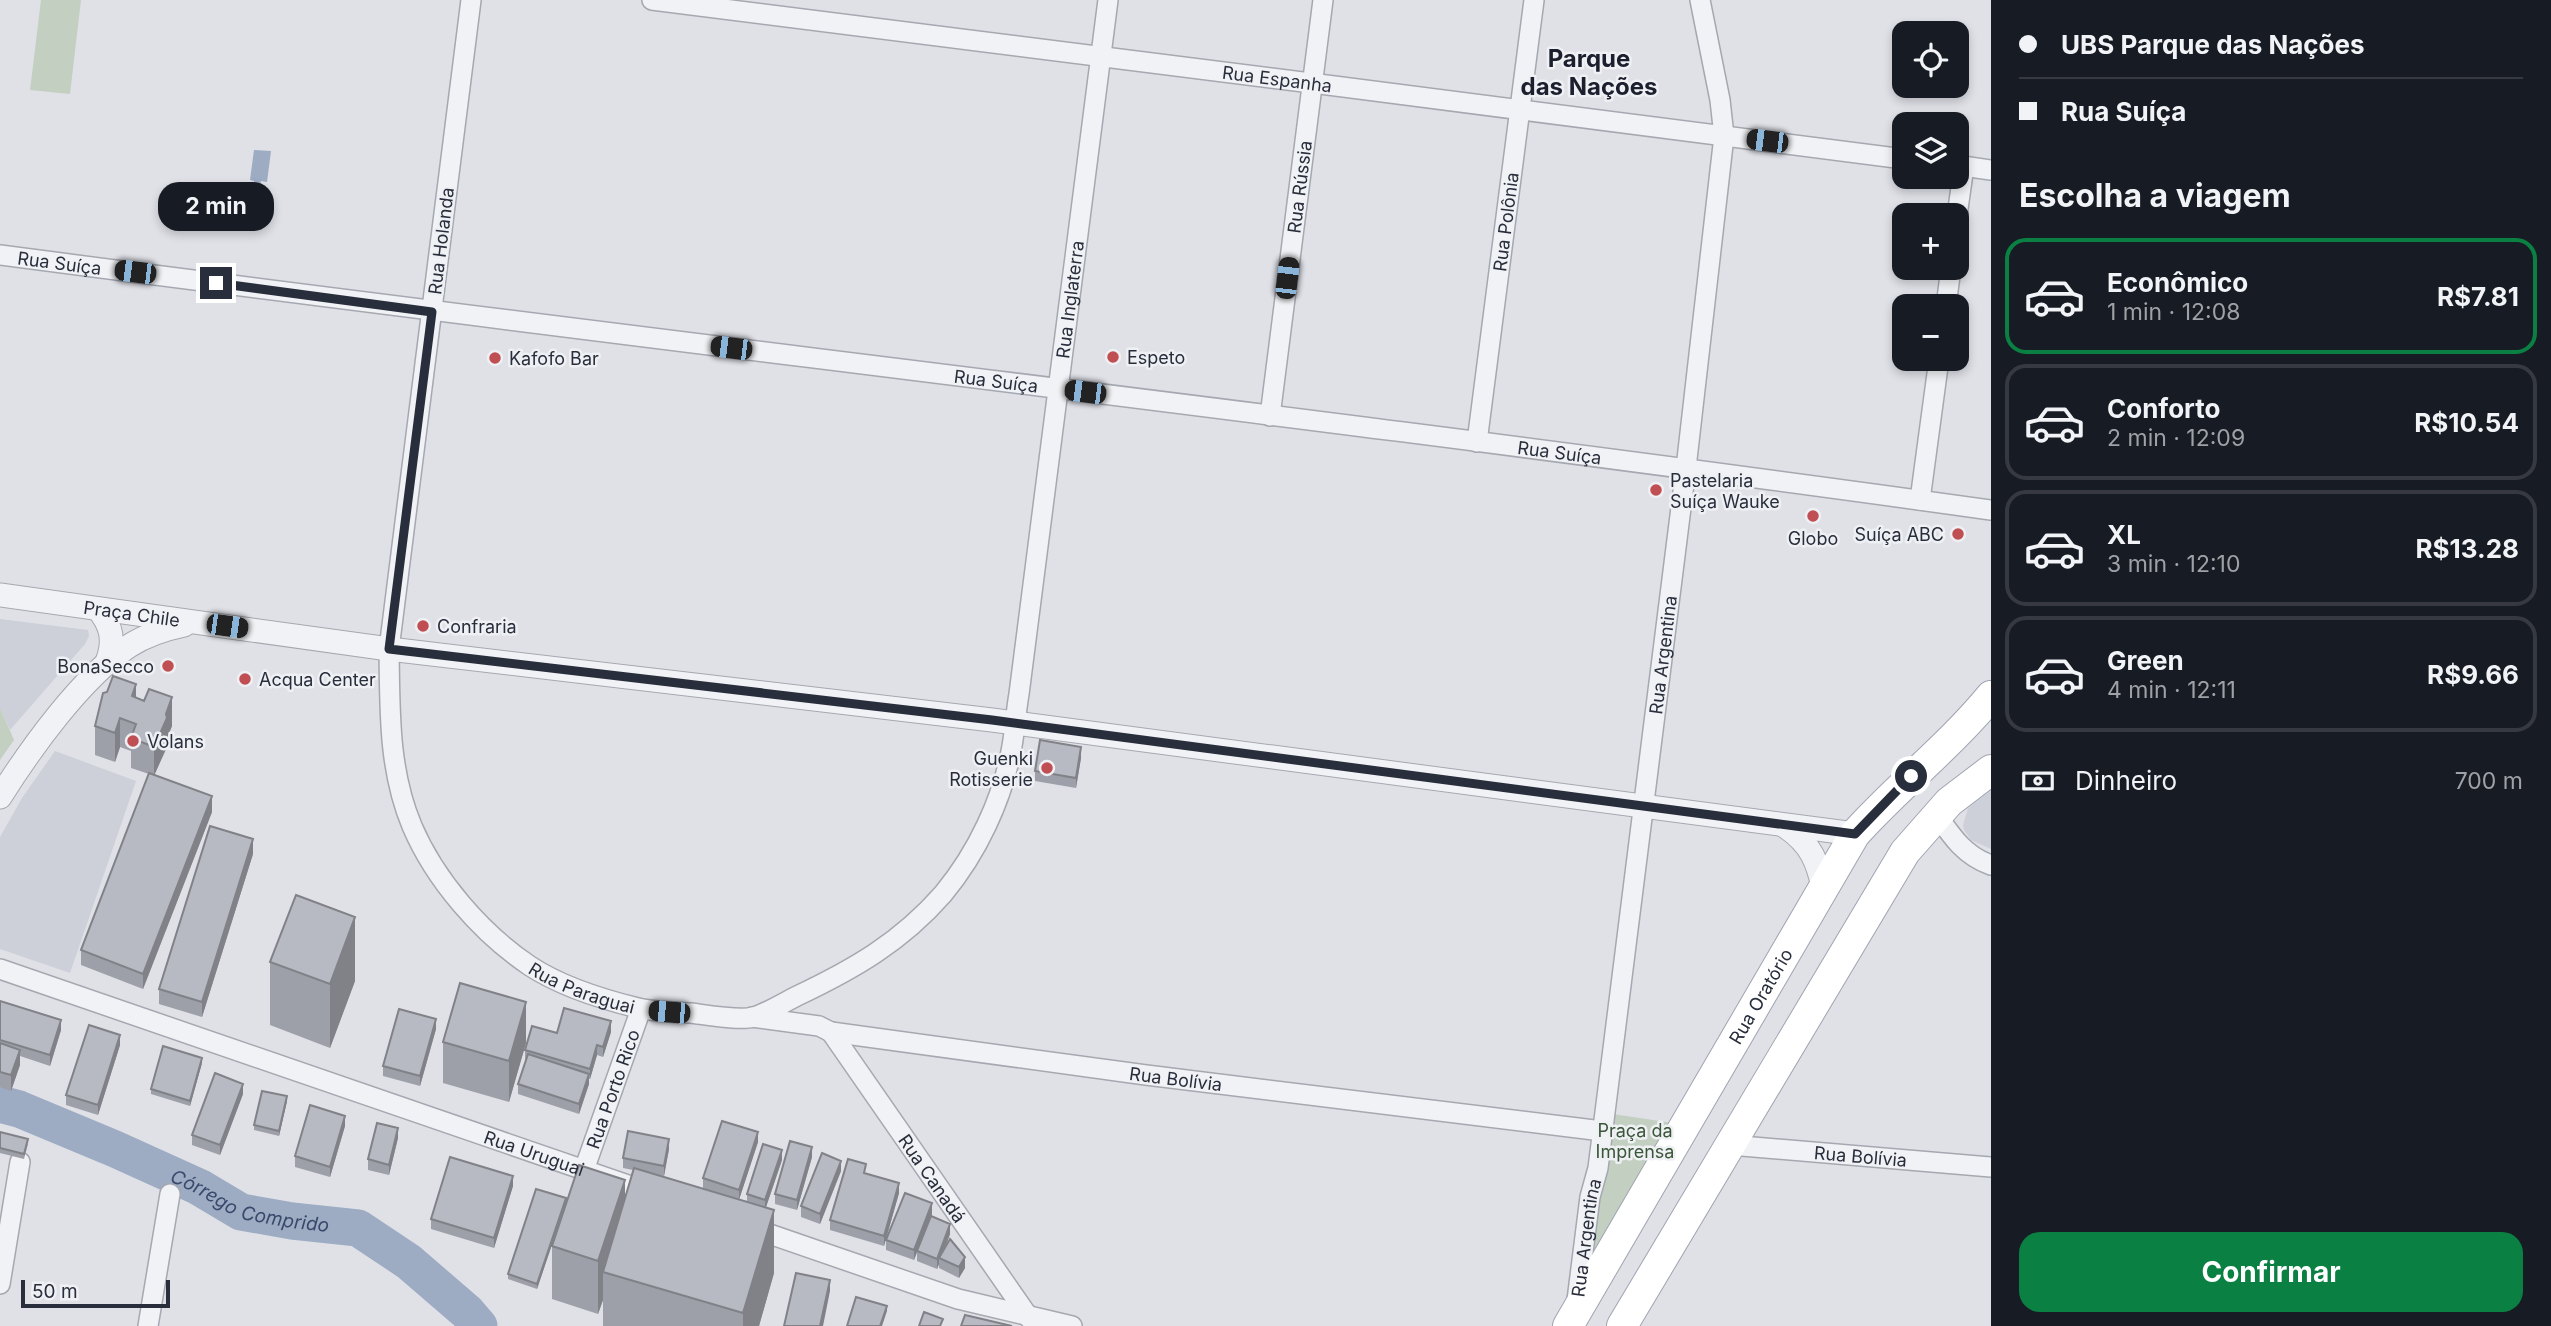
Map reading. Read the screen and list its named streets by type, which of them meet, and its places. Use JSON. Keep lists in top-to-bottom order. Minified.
{"streets":{"main road":["Rua Oratório"],"street":["Rua Espanha","Rua Rússia","Rua Polônia","Rua Holanda","Rua Suíça","Rua Inglaterra","Praça Chile","Rua Argentina","Rua Paraguai","Rua Bolívia","Rua Porto Rico","Rua Uruguai","Rua Canadá"]},"crossings":[["Rua Espanha","Rua Rússia"],["Rua Espanha","Rua Polônia"],["Rua Espanha","Rua Inglaterra"],["Rua Espanha","Rua Argentina"],["Rua Rússia","Rua Suíça"],["Rua Polônia","Rua Suíça"],["Rua Holanda","Rua Suíça"],["Rua Holanda","Rua Paraguai"],["Rua Suíça","Rua Inglaterra"],["Rua Suíça","Rua Argentina"],["Rua Inglaterra","Rua Paraguai"],["Rua Argentina","Rua Oratório"],["Rua Argentina","Rua Bolívia"],["Rua Paraguai","Rua Bolívia"],["Rua Paraguai","Rua Porto Rico"],["Rua Bolívia","Rua Canadá"],["Rua Porto Rico","Rua Uruguai"]],"districts":["Parque das Nações"],"water":["Córrego Comprido"],"parks":["Praça da Imprensa"],"places":["Espeto","Kafofo Bar","Pastelaria Suíça Wauke","Globo","Suíça ABC","Confraria","BonaSecco","Acqua Center","Volans","Guenki Rotisserie"],"scale_bar":"50 m","page":{"banner":["UBS Parque das Nações","Rua Suíça"],"map_buttons":["+","−"],"heading":"Escolha a viagem","bubble":"2 min","list":[{"name":"Econômico","note":"1 min · 12:08","value":"R$7.81"},{"name":"Conforto","note":"2 min · 12:09","value":"R$10.54"},{"name":"XL","note":"3 min · 12:10","value":"R$13.28"},{"name":"Green","note":"4 min · 12:11","value":"R$9.66"}],"pay":["Dinheiro","700 m"],"buttons":"Confirmar","scale":"50 m"}}
